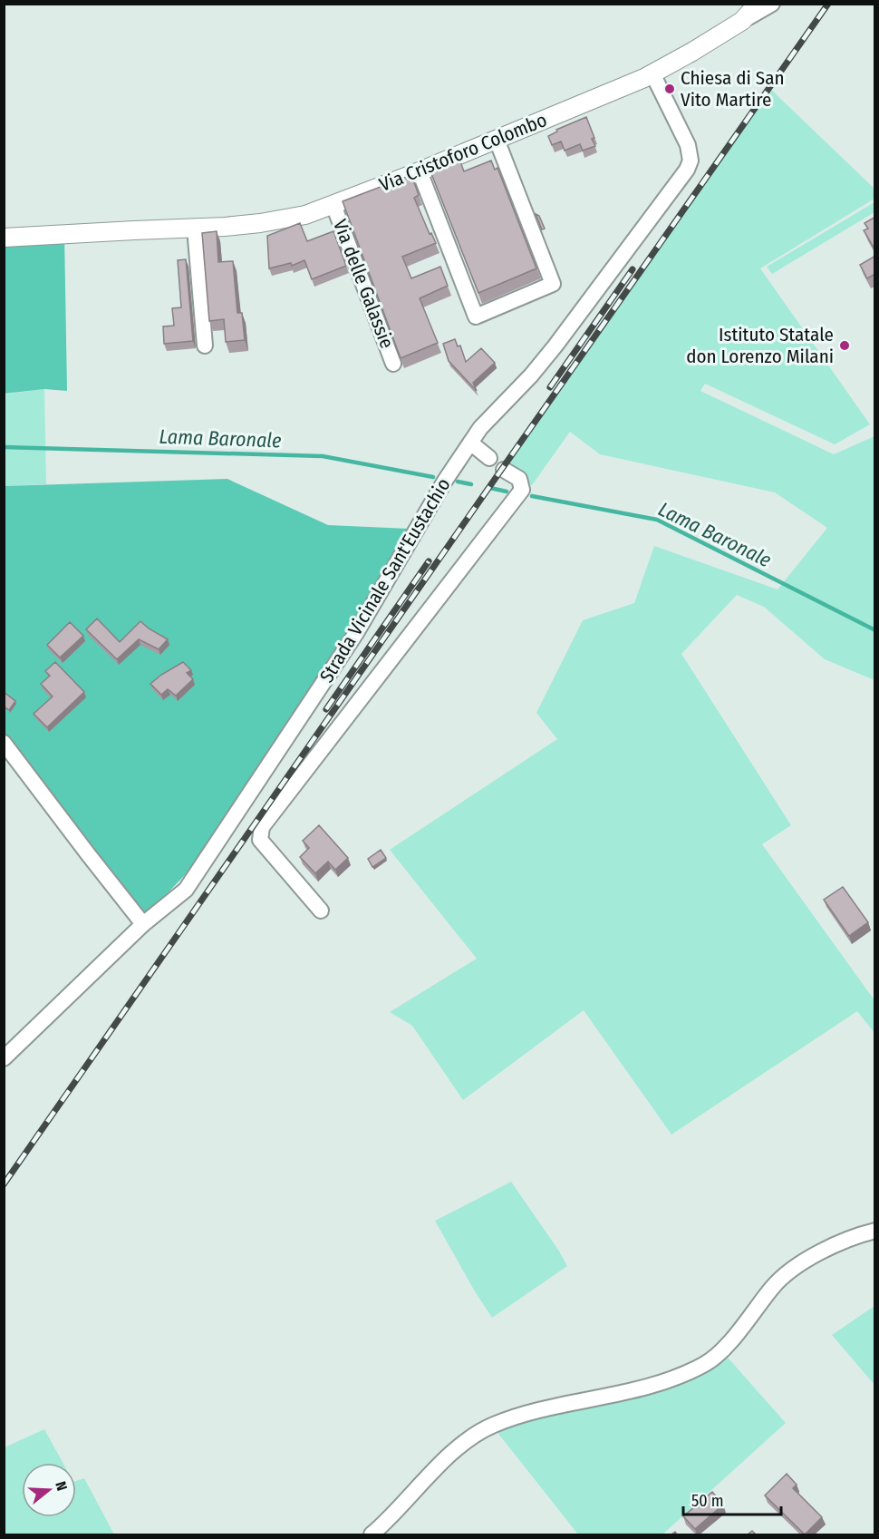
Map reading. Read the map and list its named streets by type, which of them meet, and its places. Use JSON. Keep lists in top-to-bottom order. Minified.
{"streets":{"main road":["Via Cristoforo Colombo"],"street":["Via delle Galassie","Strada Vicinale Sant'Eustachio"]},"crossings":[["Via Cristoforo Colombo","Via delle Galassie"],["Via Cristoforo Colombo","Strada Vicinale Sant'Eustachio"]],"water":["Lama Baronale"],"places":["Chiesa di San Vito Martire","Istituto Statale don Lorenzo Milani"],"scale_bar":"50 m","north":"right"}
